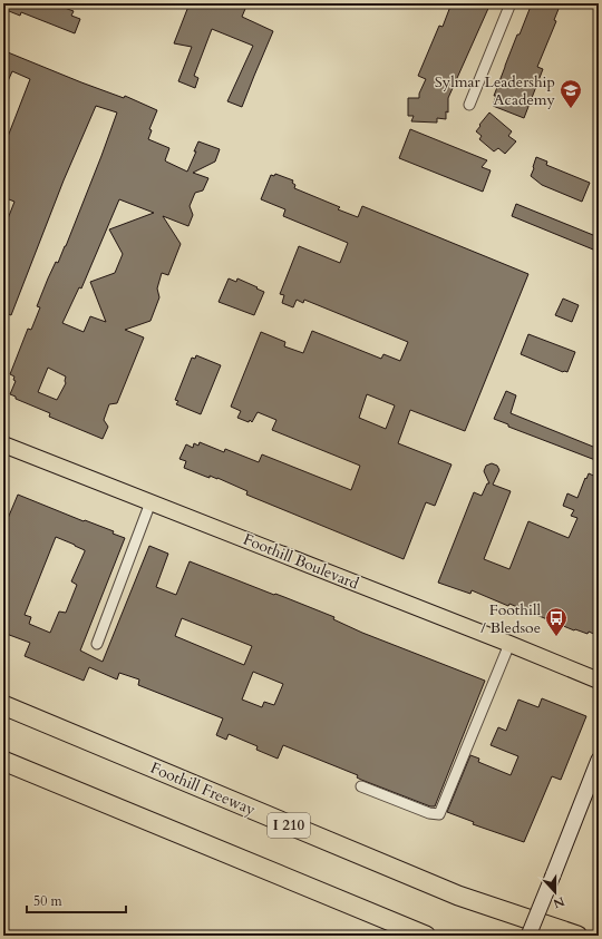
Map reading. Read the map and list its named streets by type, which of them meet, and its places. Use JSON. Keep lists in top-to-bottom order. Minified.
{"streets":{"highway":["Foothill Freeway","I 210"],"main road":["Foothill Boulevard"]},"places":{"school or university":["Sylmar Leadership Academy"],"bus stop":["Foothill / Bledsoe"]},"scale_bar":"50 m","north":"bottom"}
